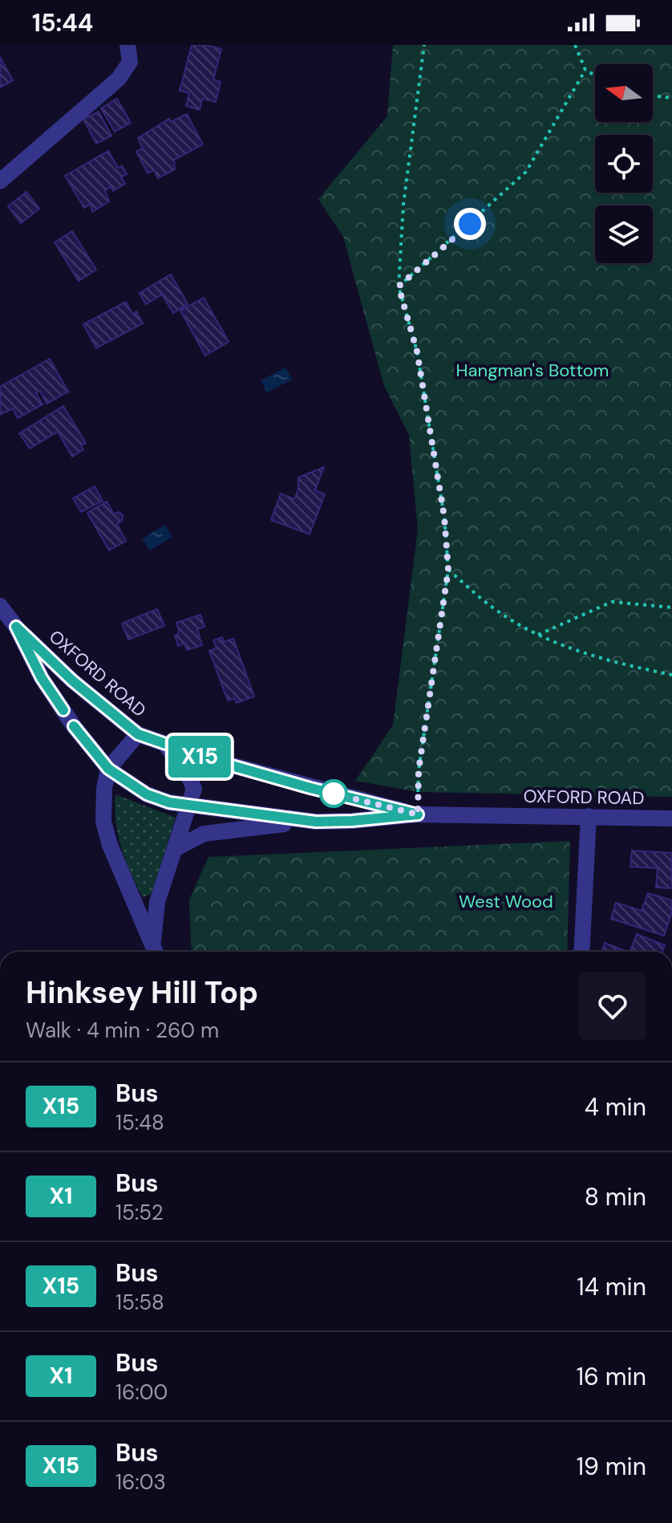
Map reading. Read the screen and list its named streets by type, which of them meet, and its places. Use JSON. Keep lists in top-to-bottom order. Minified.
{"streets":{"street":["OXFORD ROAD"]},"parks":["Hangman's Bottom","West Wood"],"lines":["bus line X15"],"north":"left","page":{"status":"15:44","on_map":"X15","heading":["Hinksey Hill Top","Walk · 4 min · 260 m"],"list":[{"mark":"X15","name":"Bus","note":"15:48","value":"4 min"},{"mark":"X1","name":"Bus","note":"15:52","value":"8 min"},{"mark":"X15","name":"Bus","note":"15:58","value":"14 min"},{"mark":"X1","name":"Bus","note":"16:00","value":"16 min"},{"mark":"X15","name":"Bus","note":"16:03","value":"19 min"}]}}
